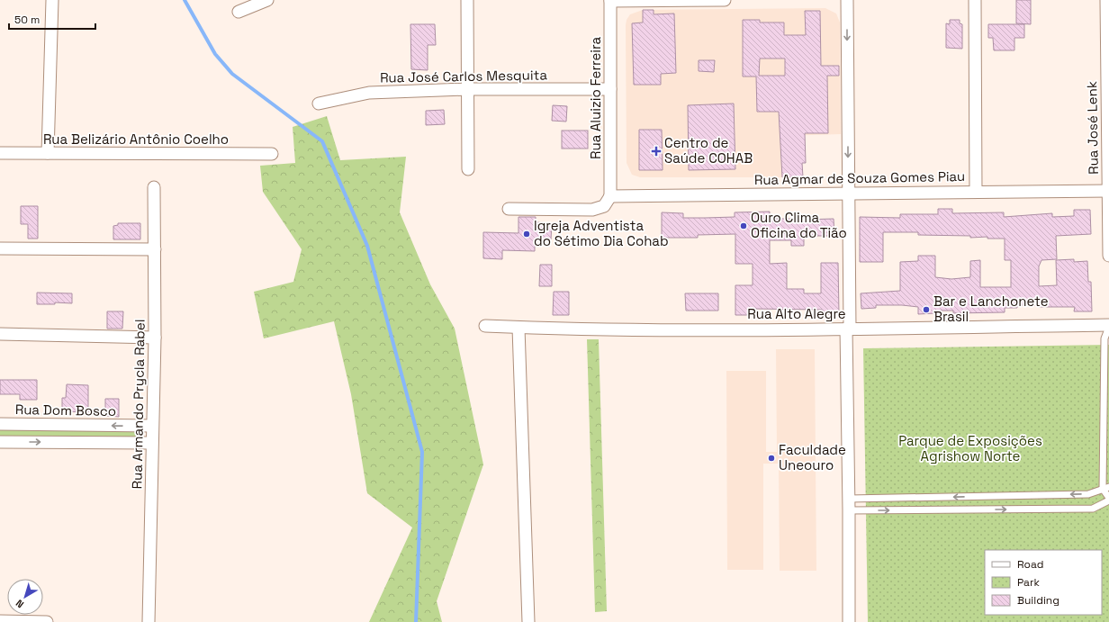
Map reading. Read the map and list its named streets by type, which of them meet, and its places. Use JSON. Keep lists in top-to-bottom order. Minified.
{"streets":{"street":["Rua José Carlos Mesquita","Rua Aluizio Ferreira","Rua José Lenk","Rua Belizário Antônio Coelho","Rua Agmar de Souza Gomes Piau","Rua Alto Alegre","Rua Armando Prycla Rabel","Rua Dom Bosco"]},"crossings":[["Rua José Carlos Mesquita","Rua Aluizio Ferreira"],["Rua Aluizio Ferreira","Rua Agmar de Souza Gomes Piau"],["Rua José Lenk","Rua Agmar de Souza Gomes Piau"],["Rua Armando Prycla Rabel","Rua Dom Bosco"]],"parks":["Parque de Exposições Agrishow Norte"],"places":{"health":["Centro de Saúde COHAB"],"other":["Ouro Clima Oficina do Tião","Igreja Adventista do Sétimo Dia Cohab","Bar e Lanchonete Brasil","Faculdade Uneouro"]},"legend":["Road","Park","Building"],"scale_bar":"50 m","north":"bottom left"}
